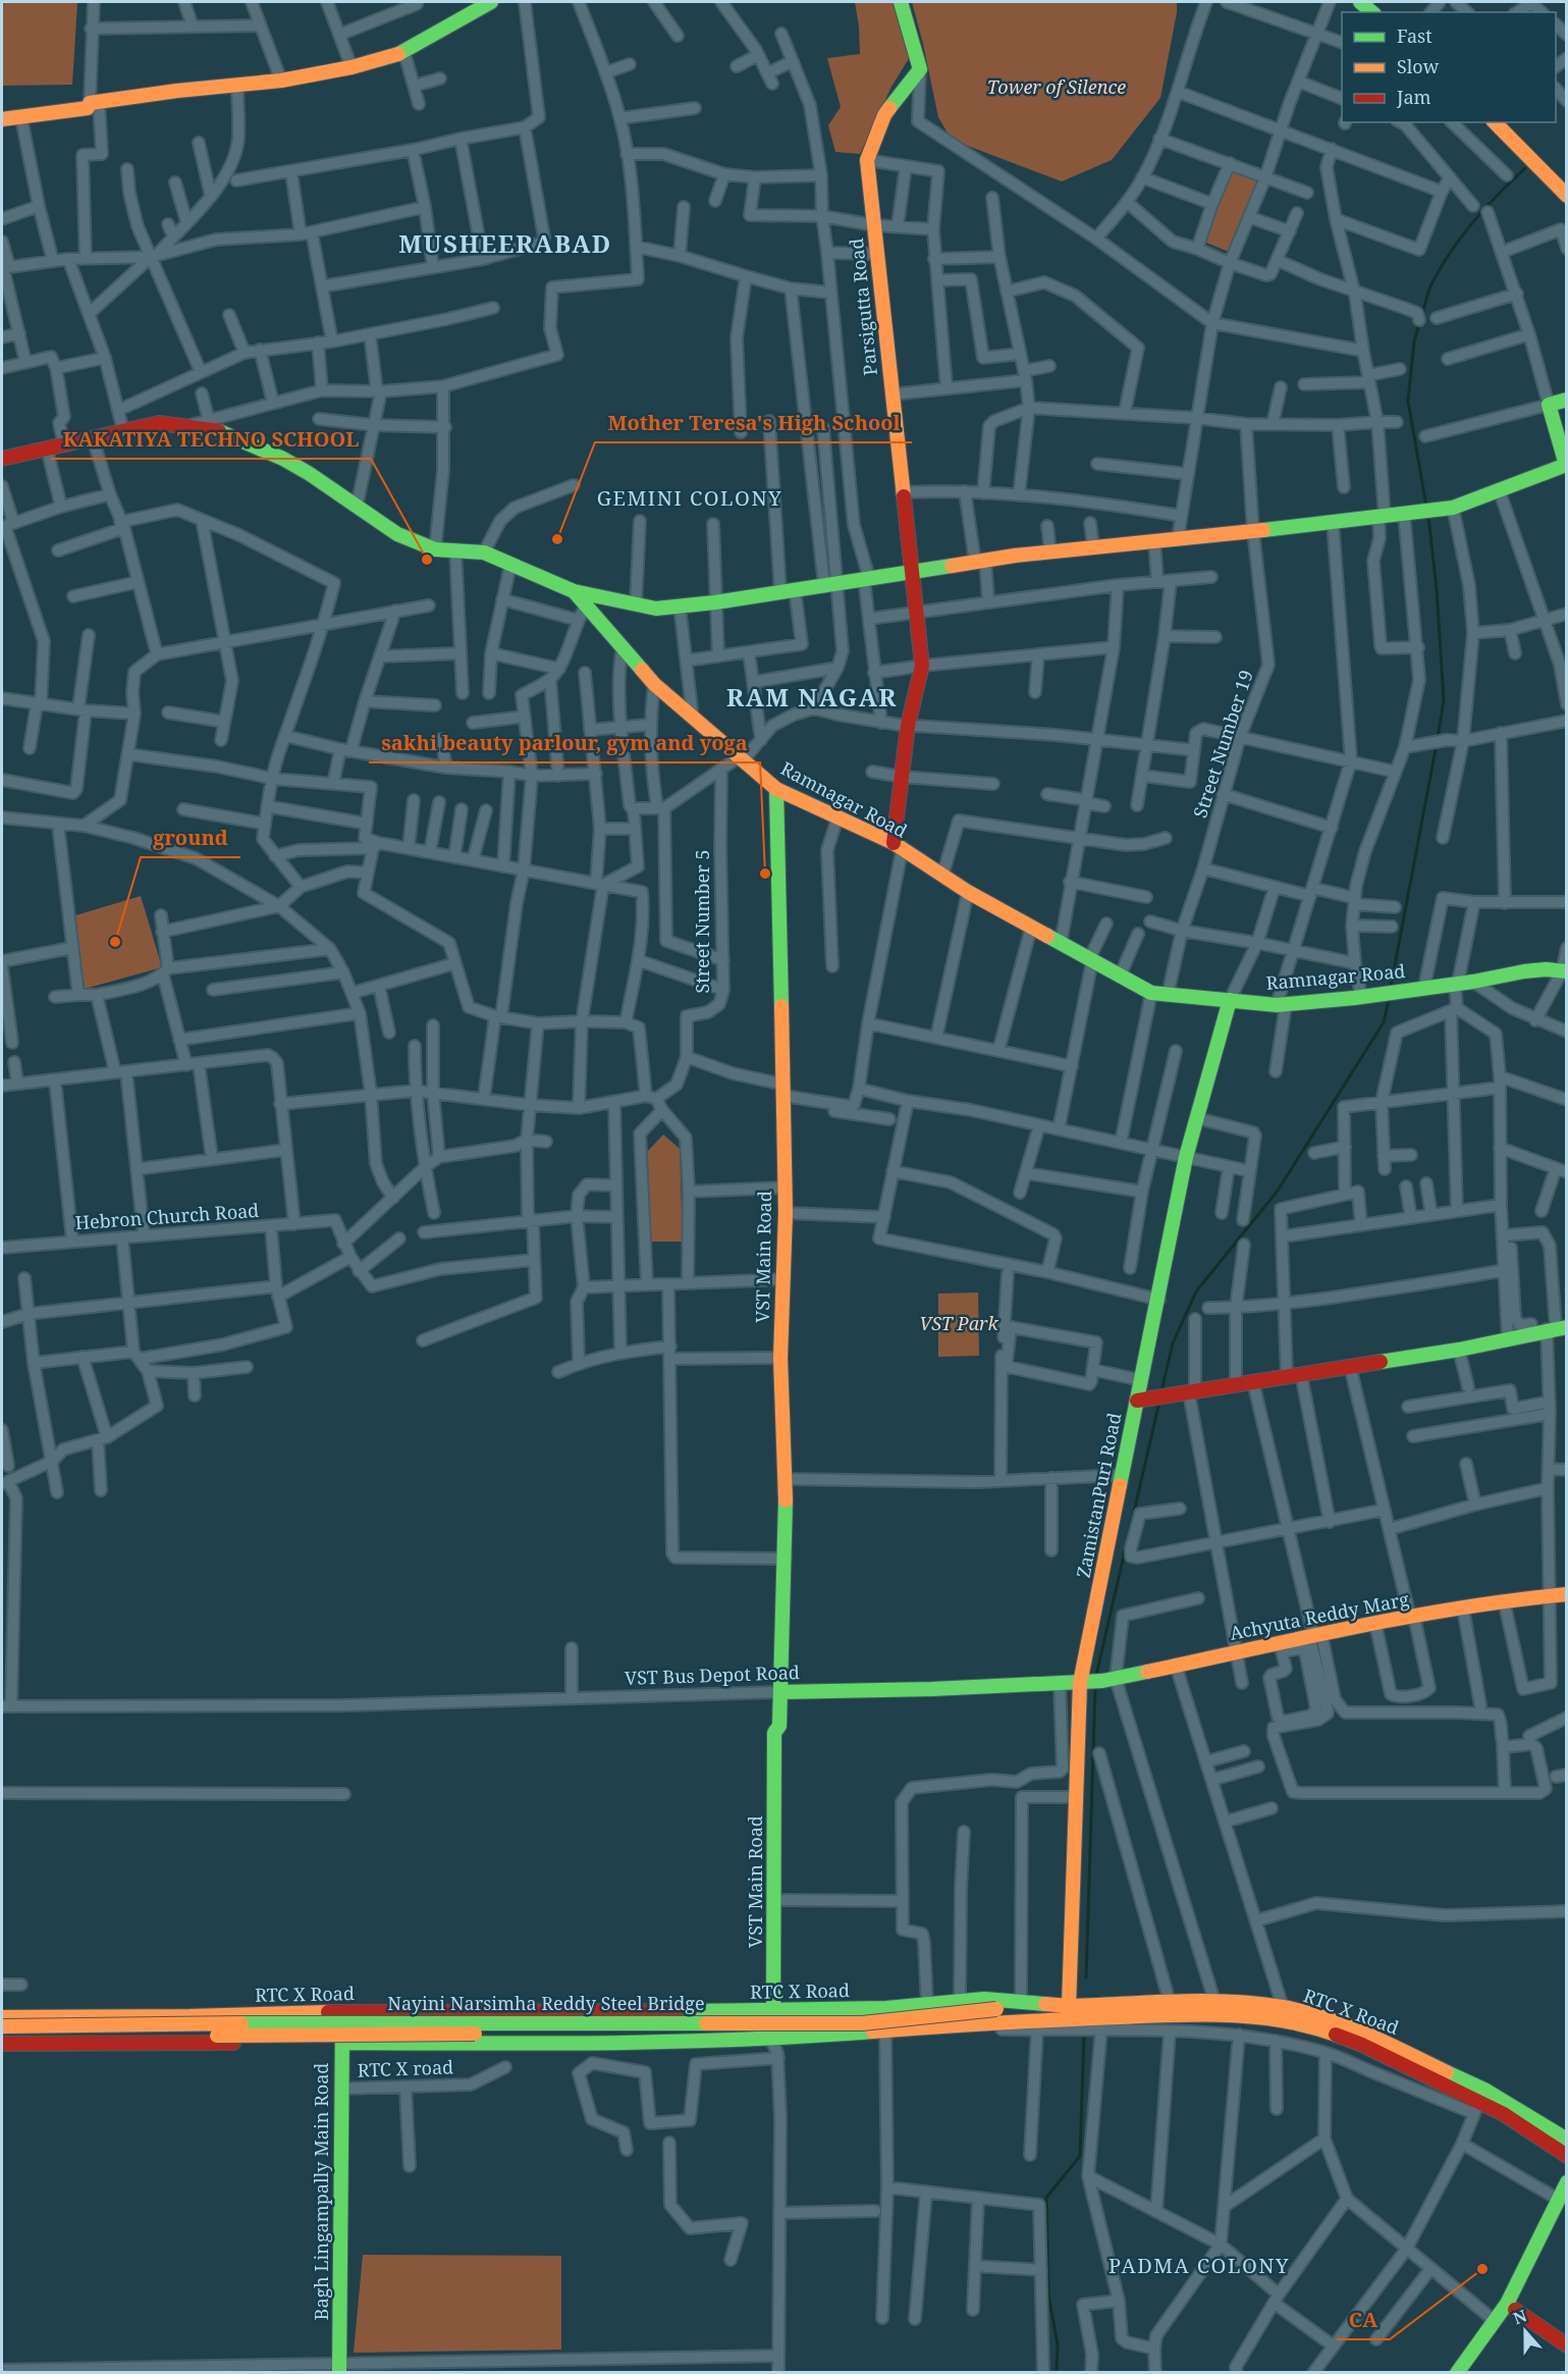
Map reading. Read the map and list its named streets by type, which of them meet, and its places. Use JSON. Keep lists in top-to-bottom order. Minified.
{"streets":{"main road":["Parsigutta Road","Ramnagar Road","VST Main Road","ZamistanPuri Road","Achyuta Reddy Marg","VST Bus Depot Road","RTC X Road","Nayini Narsimha Reddy Steel Bridge","Bagh Lingampally Main Road"],"street":["Street Number 19","Street Number 5","Hebron Church Road","RTC X road"]},"crossings":[["Parsigutta Road","Ramnagar Road"],["Street Number 19","Ramnagar Road"],["Ramnagar Road","VST Main Road"],["Ramnagar Road","ZamistanPuri Road"],["VST Main Road","VST Bus Depot Road"],["VST Main Road","RTC X Road"],["ZamistanPuri Road","Achyuta Reddy Marg"],["ZamistanPuri Road","VST Bus Depot Road"],["ZamistanPuri Road","RTC X Road"],["Achyuta Reddy Marg","VST Bus Depot Road"],["RTC X Road","Nayini Narsimha Reddy Steel Bridge"],["RTC X Road","Bagh Lingampally Main Road"],["RTC X road","Bagh Lingampally Main Road"]],"districts":["MUSHEERABAD","GEMINI COLONY","RAM NAGAR","PADMA COLONY"],"parks":["Tower of Silence","VST Park"],"places":["Mother Teresa's High School","KAKATIYA TECHNO SCHOOL","sakhi beauty parlour, gym and yoga","ground","CA"],"legend":["Fast","Slow","Jam"],"north":"top"}
